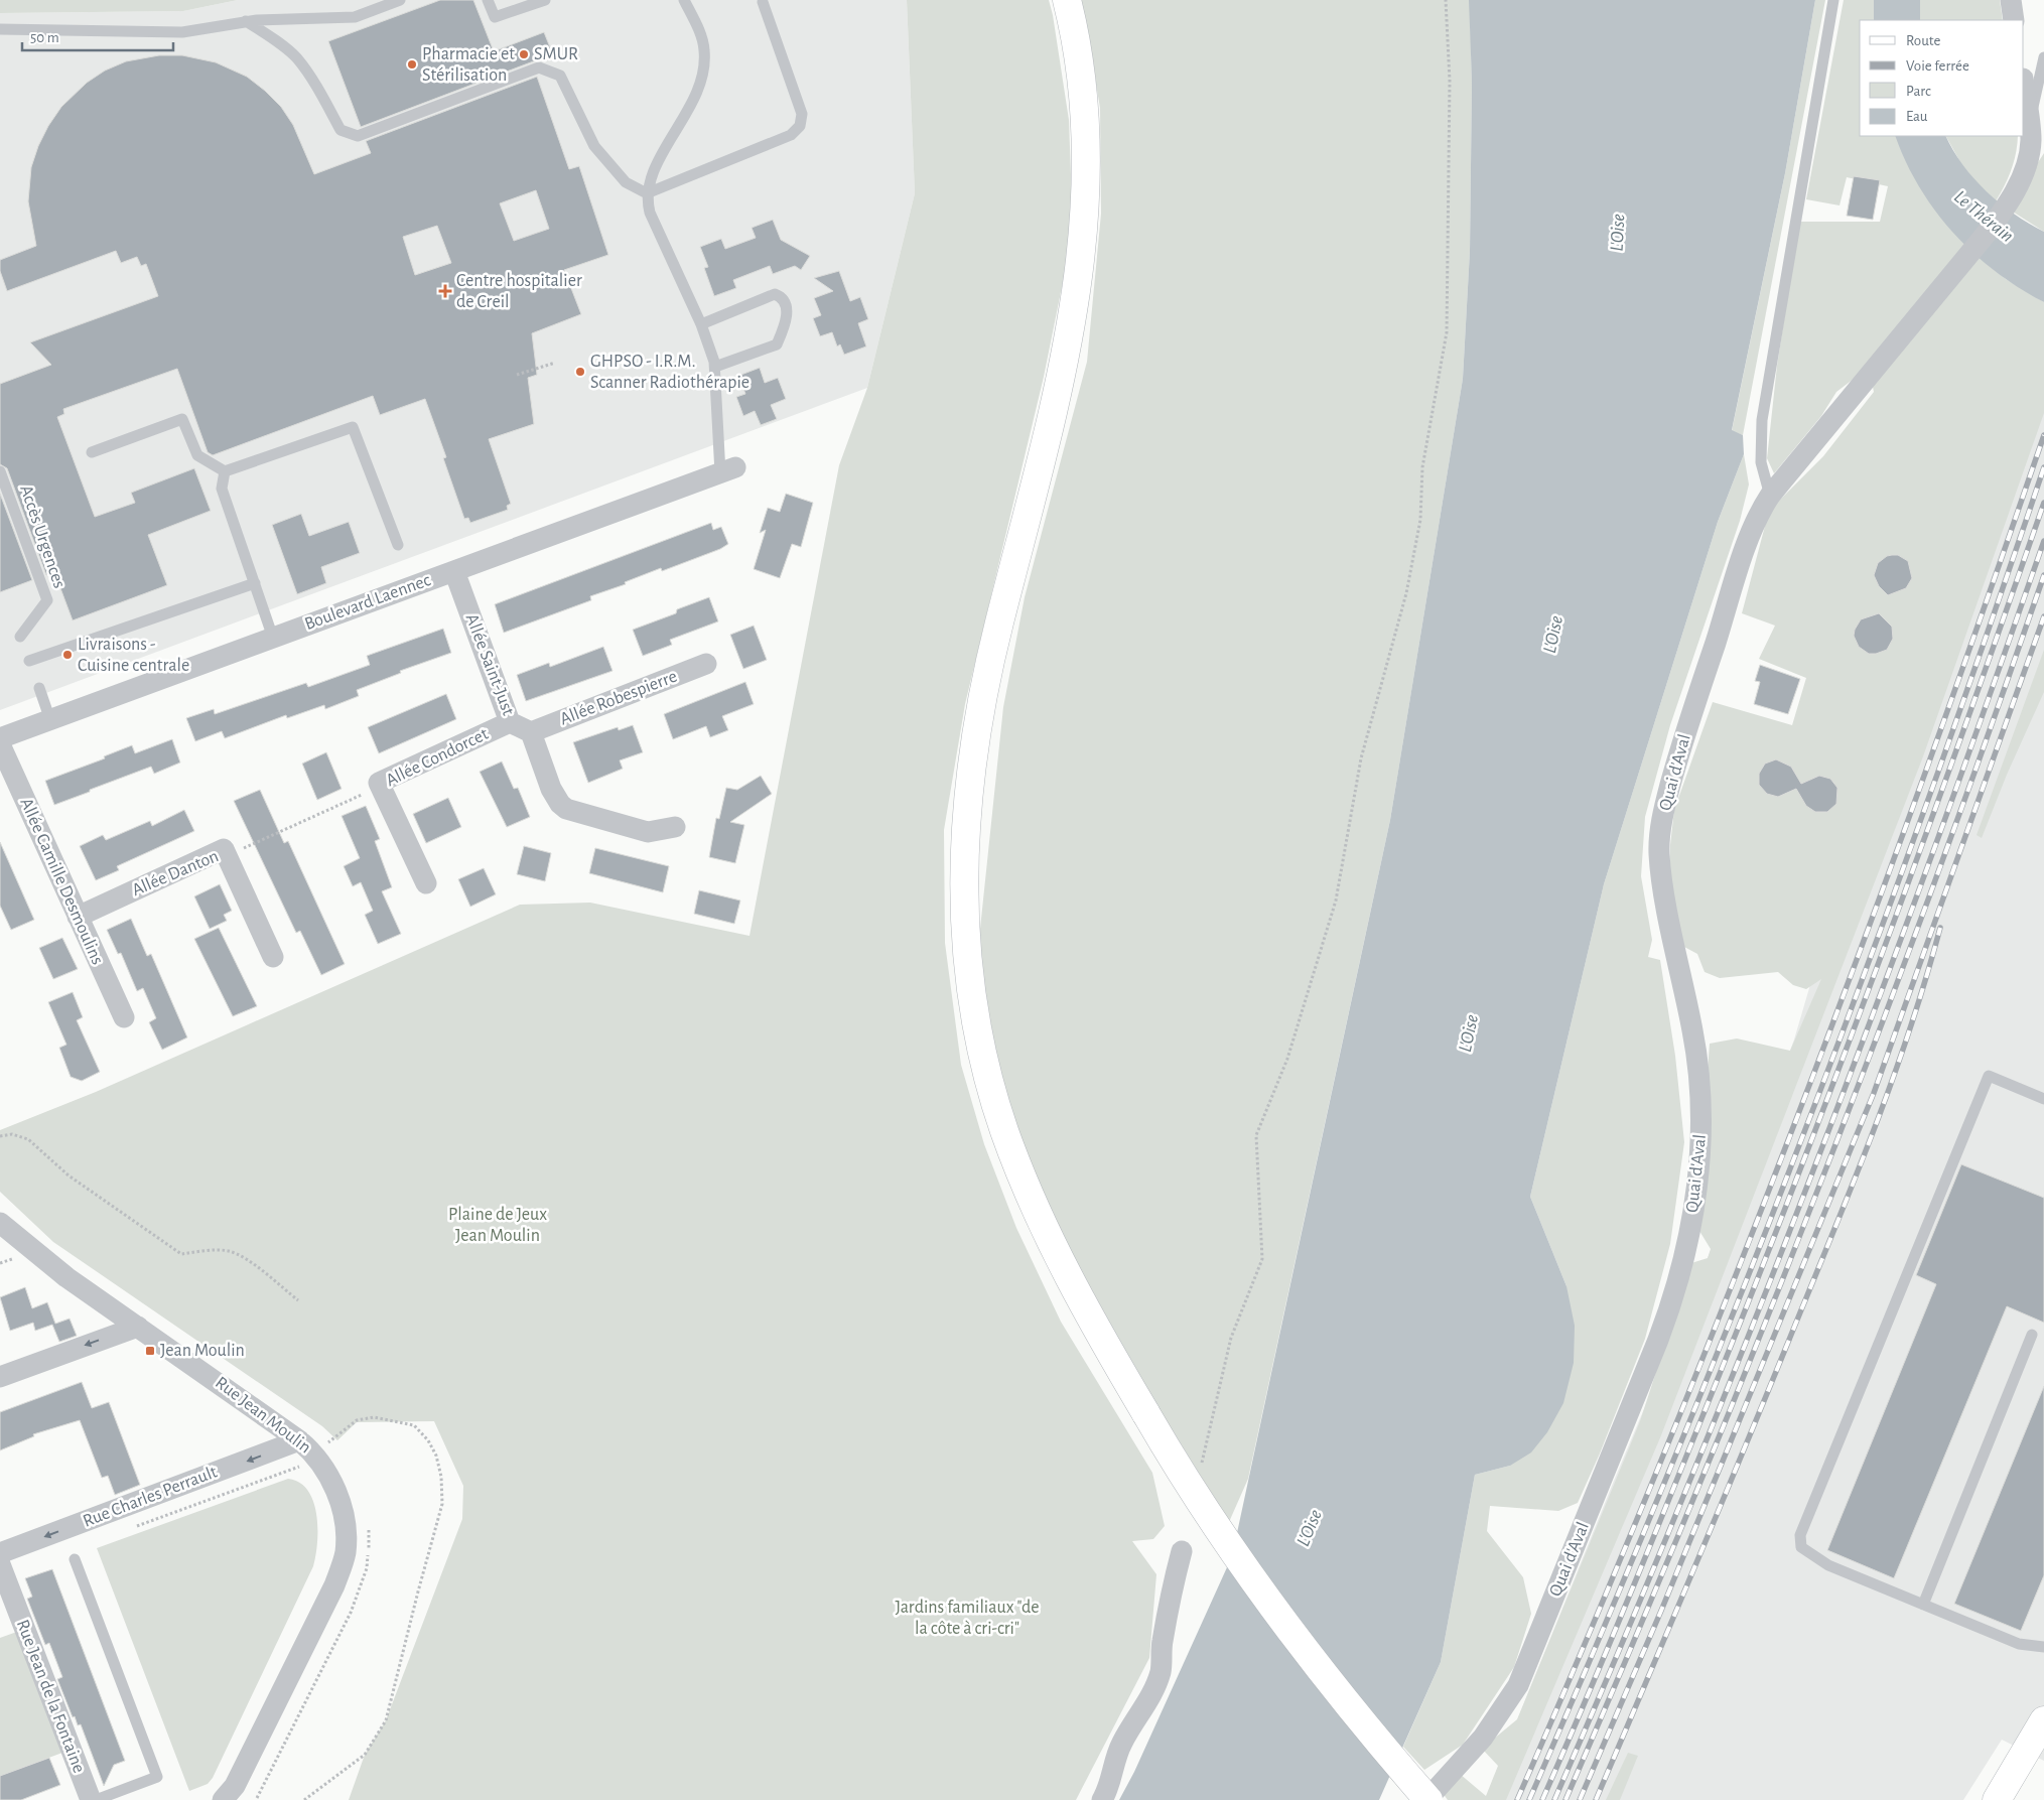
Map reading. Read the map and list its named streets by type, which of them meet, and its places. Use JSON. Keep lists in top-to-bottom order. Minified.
{"streets":{"street":["Boulevard Laennec","Allée Saint-Just","Allée Robespierre","Allée Condorcet","Quai d'Aval","Allée Danton","Allée Camille Desmoulins","Rue Jean Moulin","Rue Charles Perrault","Rue Jean de la Fontaine"],"lane":["Accès Urgences"]},"crossings":[["Boulevard Laennec","Allée Saint-Just"],["Allée Saint-Just","Allée Robespierre"],["Allée Saint-Just","Allée Condorcet"],["Allée Danton","Allée Camille Desmoulins"],["Rue Jean Moulin","Rue Charles Perrault"]],"water":["Le Thérain","L'Oise"],"parks":["Plaine de Jeux Jean Moulin","Jardins familiaux \"de la côte à cri-cri\""],"places":{"other":["SMUR","Pharmacie et Stérilisation","GHPSO - I.R.M. Scanner Radiothérapie","Livraisons - Cuisine centrale"],"health":["Centre hospitalier de Creil"],"transit":["Jean Moulin"]},"legend":["Route","Voie ferrée","Parc","Eau"],"scale_bar":"50 m"}
